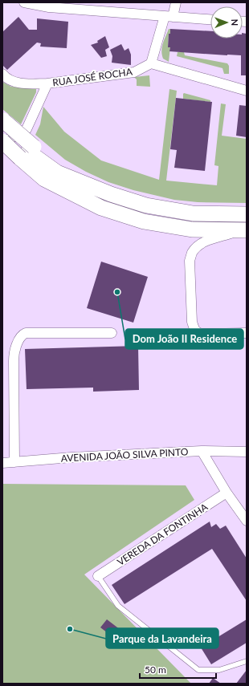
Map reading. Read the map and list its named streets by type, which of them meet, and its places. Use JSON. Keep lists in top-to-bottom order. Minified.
{"streets":{"street":["RUA JOSÉ ROCHA","AVENIDA JOÃO SILVA PINTO","VEREDA DA FONTINHA"]},"places":["Dom João II Residence","Parque da Lavandeira"],"scale_bar":"50 m","north":"right"}
